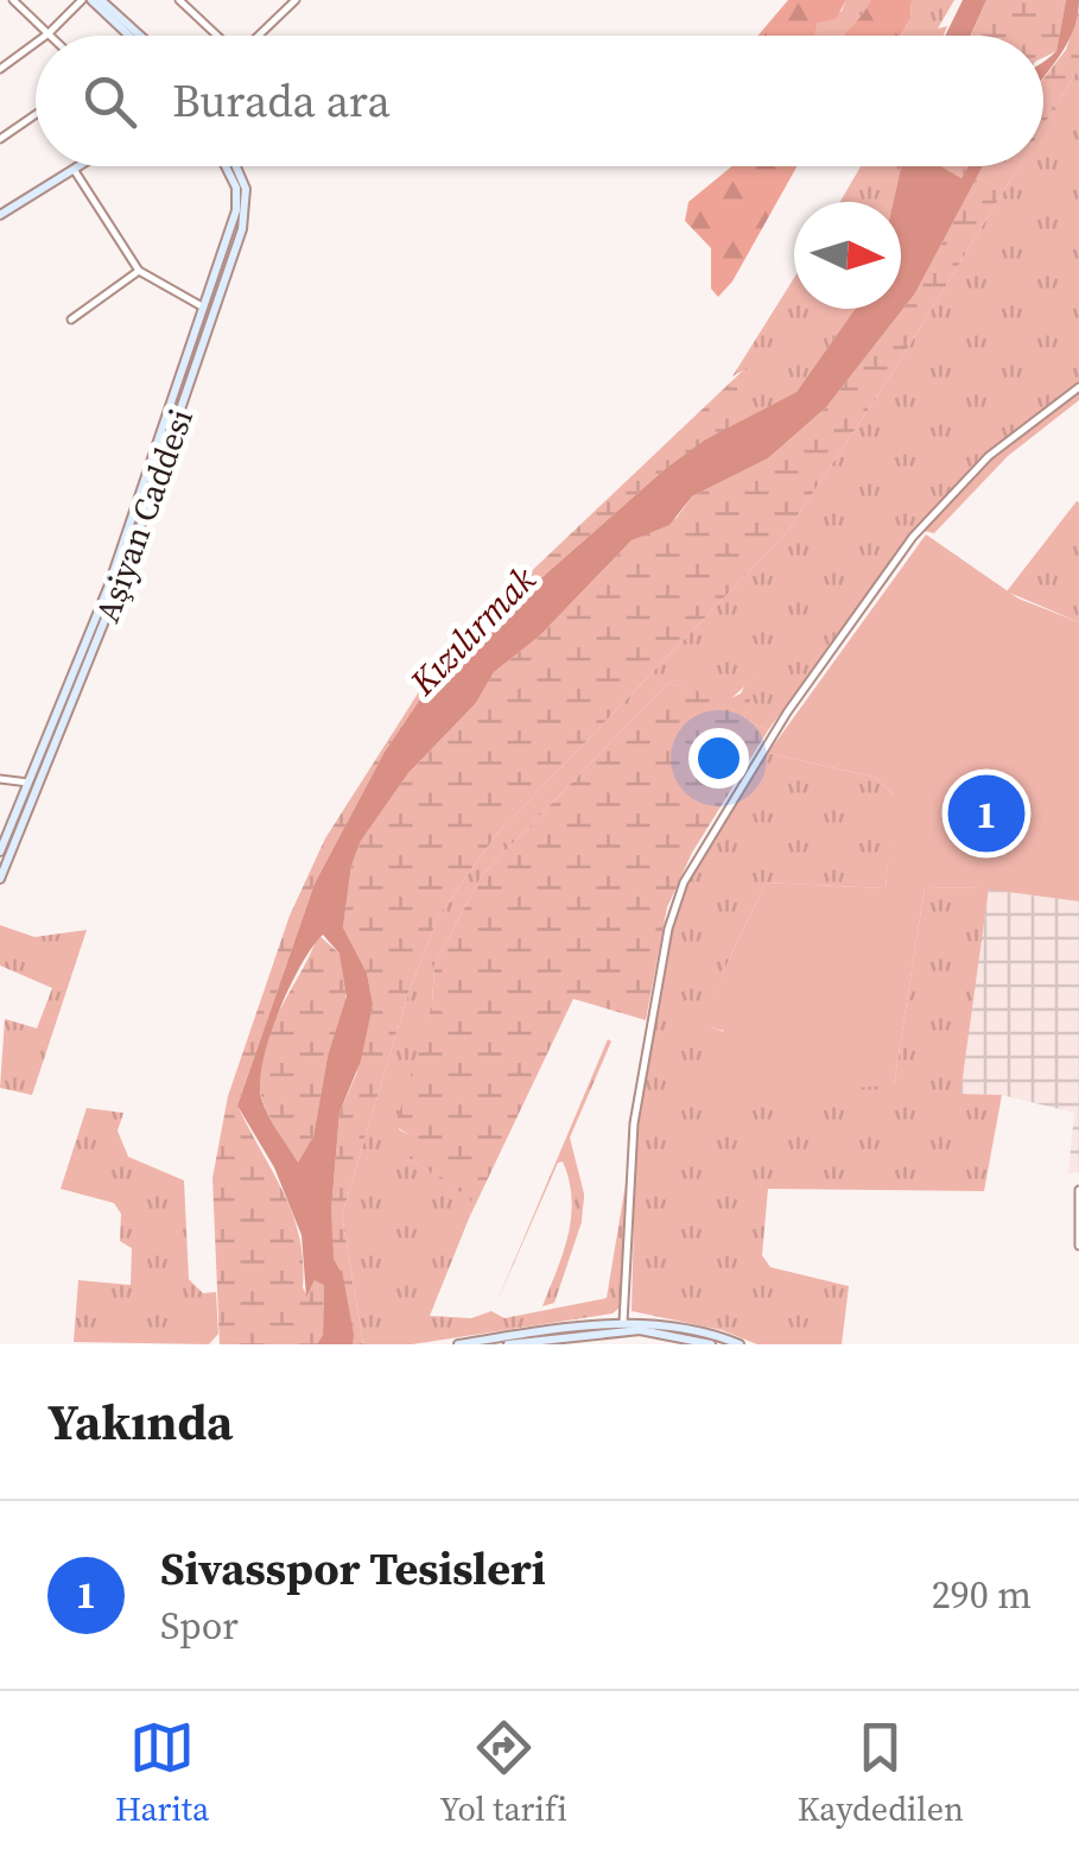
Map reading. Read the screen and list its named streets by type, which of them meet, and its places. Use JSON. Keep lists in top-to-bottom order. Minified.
{"streets":{"street":["Aşiyan Caddesi"]},"water":["Kızılırmak"],"north":"right","page":{"search":"Burada ara","pins":"1","heading":"Yakında","list":[{"mark":"1","name":"Sivasspor Tesisleri","note":"Spor","value":"290 m"}],"nav":["Harita","Yol tarifi","Kaydedilen"]}}
